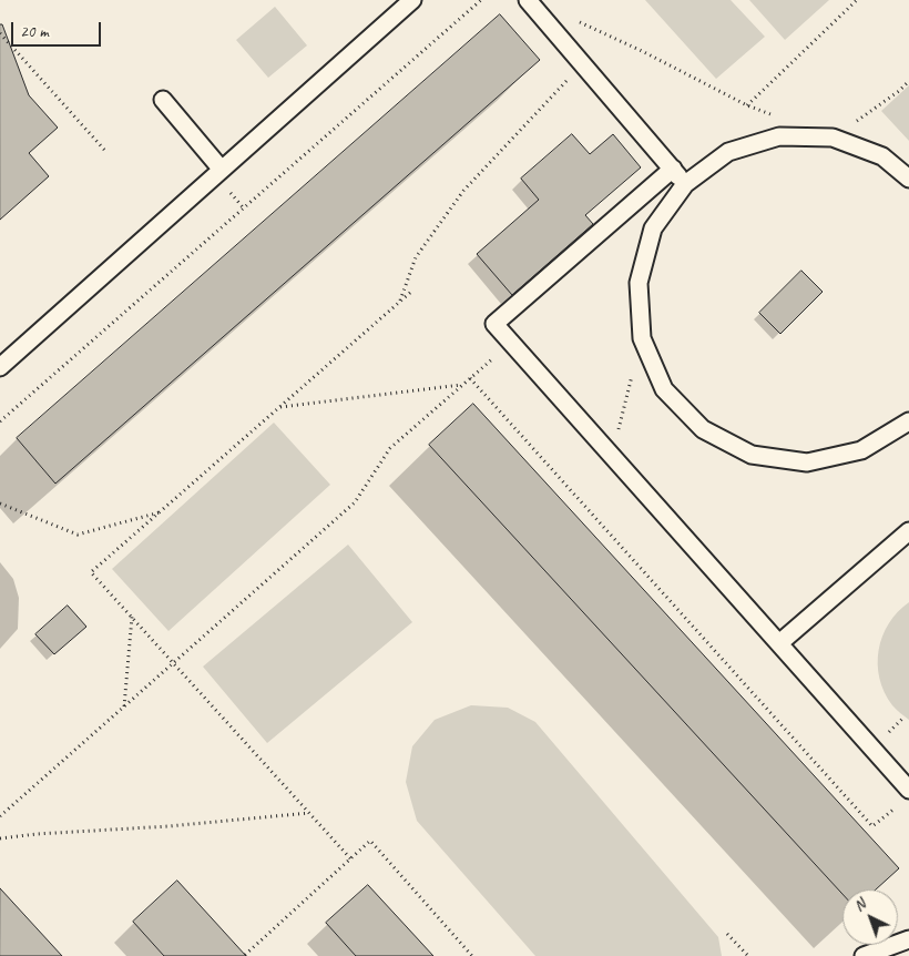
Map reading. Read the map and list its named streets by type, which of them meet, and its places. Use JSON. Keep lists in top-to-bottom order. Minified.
{"scale_bar":"20 m","north":"top left"}
